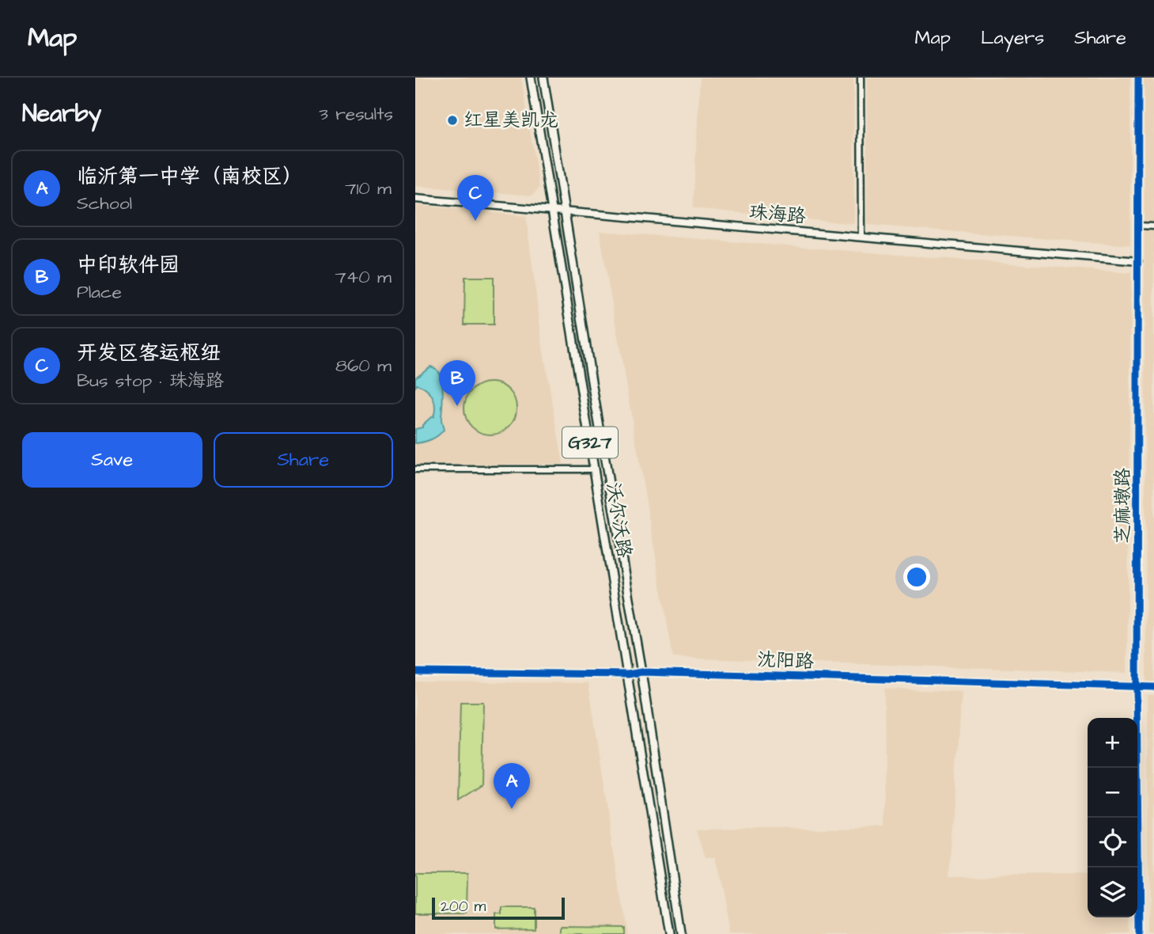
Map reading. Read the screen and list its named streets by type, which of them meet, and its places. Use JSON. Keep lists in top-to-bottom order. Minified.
{"streets":{"highway":["G327","沃尔沃路"],"main road":["珠海路"],"street":["芝麻墩路","沈阳路"]},"crossings":[["珠海路","芝麻墩路"],["珠海路","沃尔沃路"],["芝麻墩路","沈阳路"],["沃尔沃路","沈阳路"]],"places":["红星美凯龙"],"scale_bar":"200 m","page":{"header":"Map","nav":["Map","Layers","Share"],"heading":["Nearby","3 results"],"list":[{"mark":"A","name":"临沂第一中学（南校区）","note":"School","value":"710 m"},{"mark":"B","name":"中印软件园","note":"Place","value":"740 m"},{"mark":"C","name":"开发区客运枢纽","note":"Bus stop · 珠海路","value":"860 m"}],"pins":["C","B","A"],"buttons":["Save","Share"],"map_buttons":["+","−"],"scale":"200 m"}}
